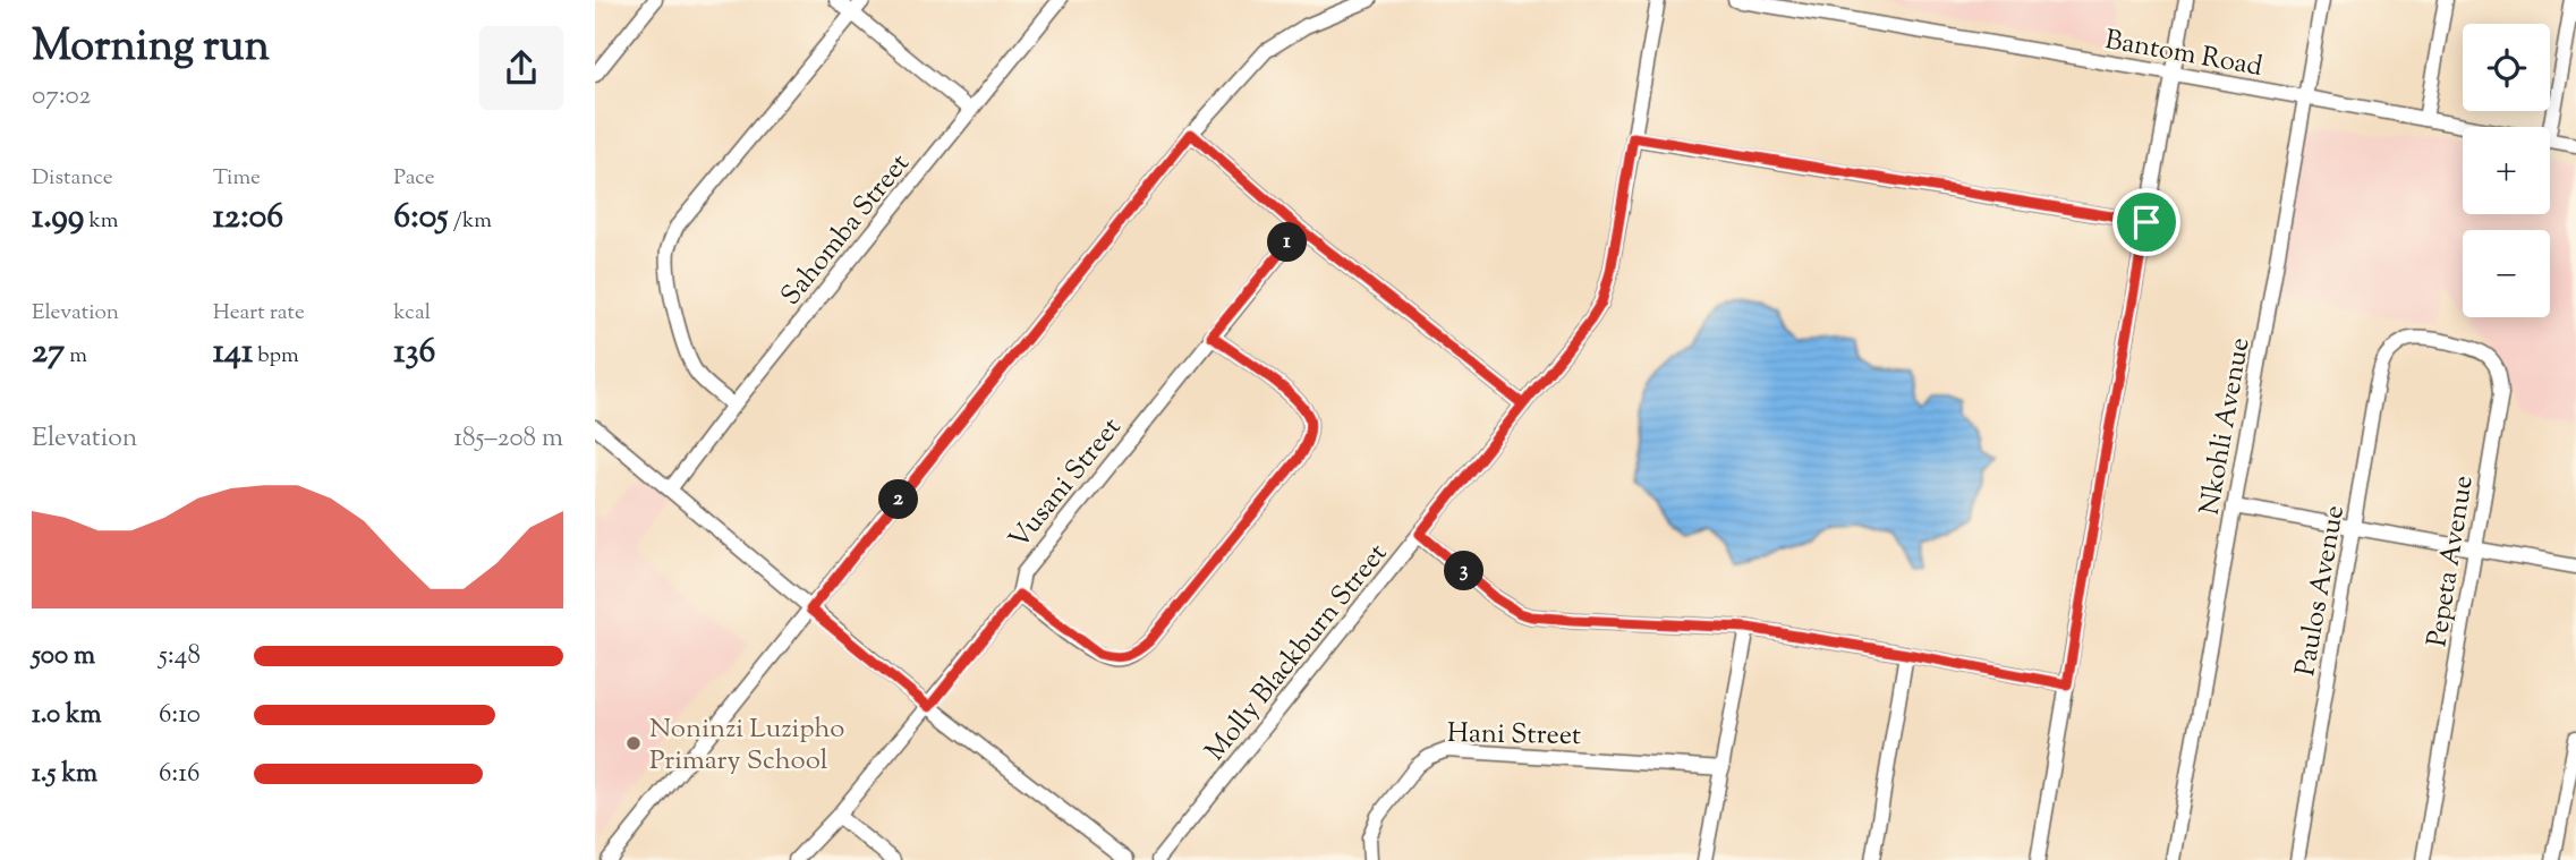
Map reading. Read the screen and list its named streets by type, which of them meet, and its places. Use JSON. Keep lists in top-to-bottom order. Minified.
{"streets":{"street":["Bantom Road","Sahomba Street","Nkohli Avenue","Vusani Street","Pepeta Avenue","Paulos Avenue","Molly Blackburn Street","Hani Street"]},"crossings":[["Bantom Road","Nkohli Avenue"],["Pepeta Avenue","Paulos Avenue"]],"places":["Noninzi Luzipho Primary School"],"page":{"heading":["Morning run","07:02"],"map_buttons":["+","−"],"stats":[["Distance","1.99 km"],["Time","12:06"],["Pace","6:05 /km"],["Elevation","27 m"],["Heart rate","141 bpm"],["kcal","136"]],"pins":["1","2","3"],"chart":["Elevation","185–208 m"],"list":[{"name":"500 m","note":"5:48"},{"name":"1.0 km","note":"6:10"},{"name":"1.5 km","note":"6:16"}]}}
